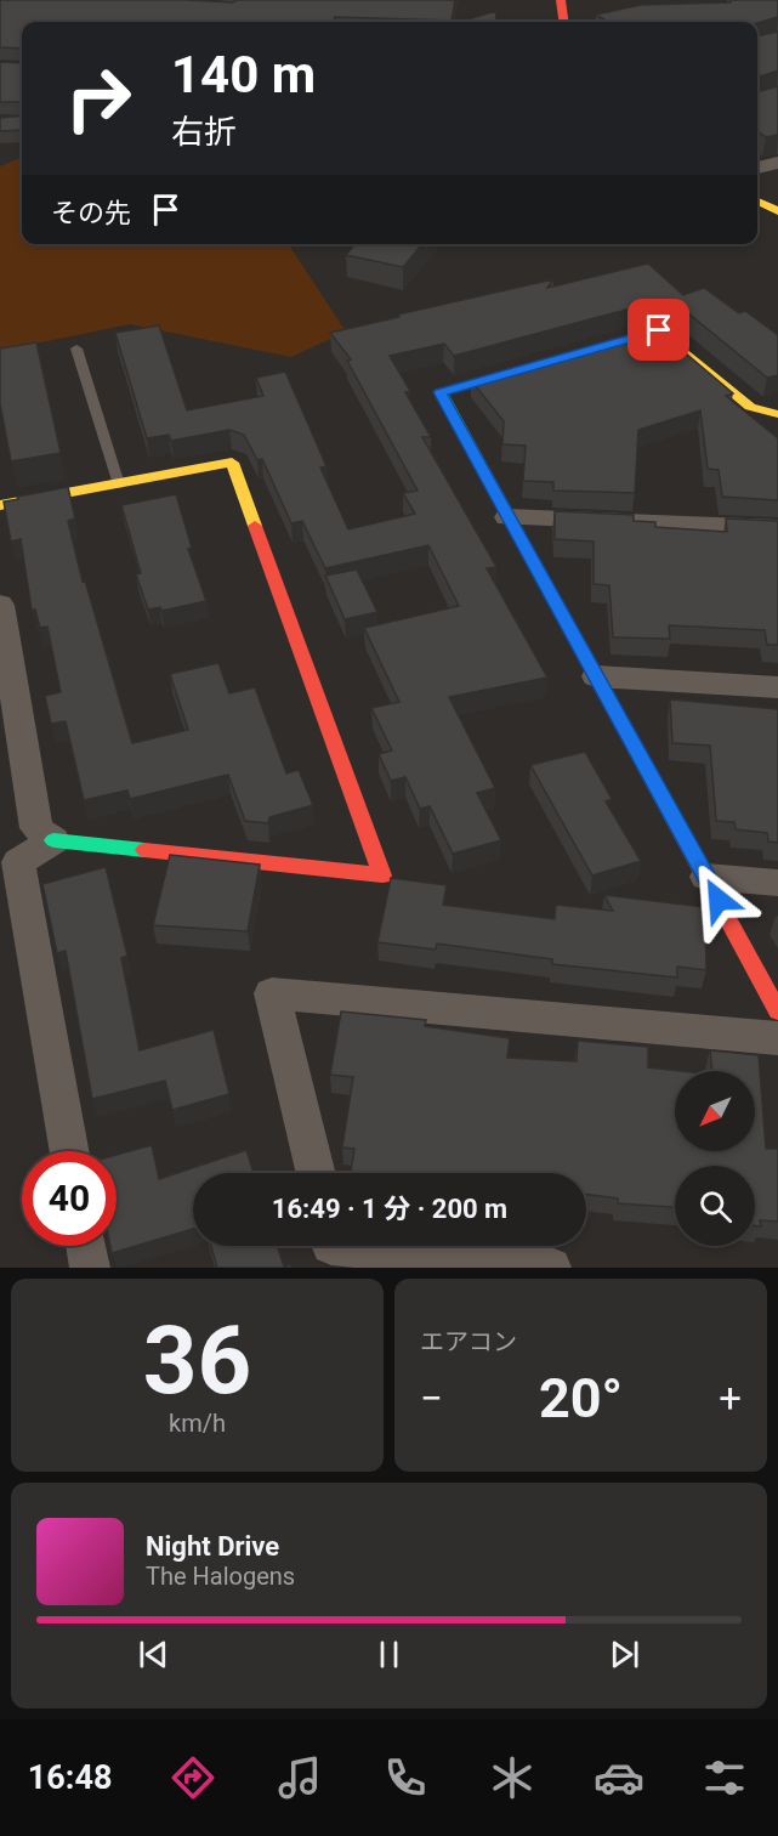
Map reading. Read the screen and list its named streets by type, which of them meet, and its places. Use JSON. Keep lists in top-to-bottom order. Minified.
{"north":"bottom left","page":{"turn":["140 m","右折"],"then":"その先","limit":"40","trip":"16:49 · 1 分 · 200 m","tile":[["36","km/h"],"エアコン"],"heat":["−","20°","+"],"song":["Night Drive","The Halogens"],"tabs":"16:48"}}
